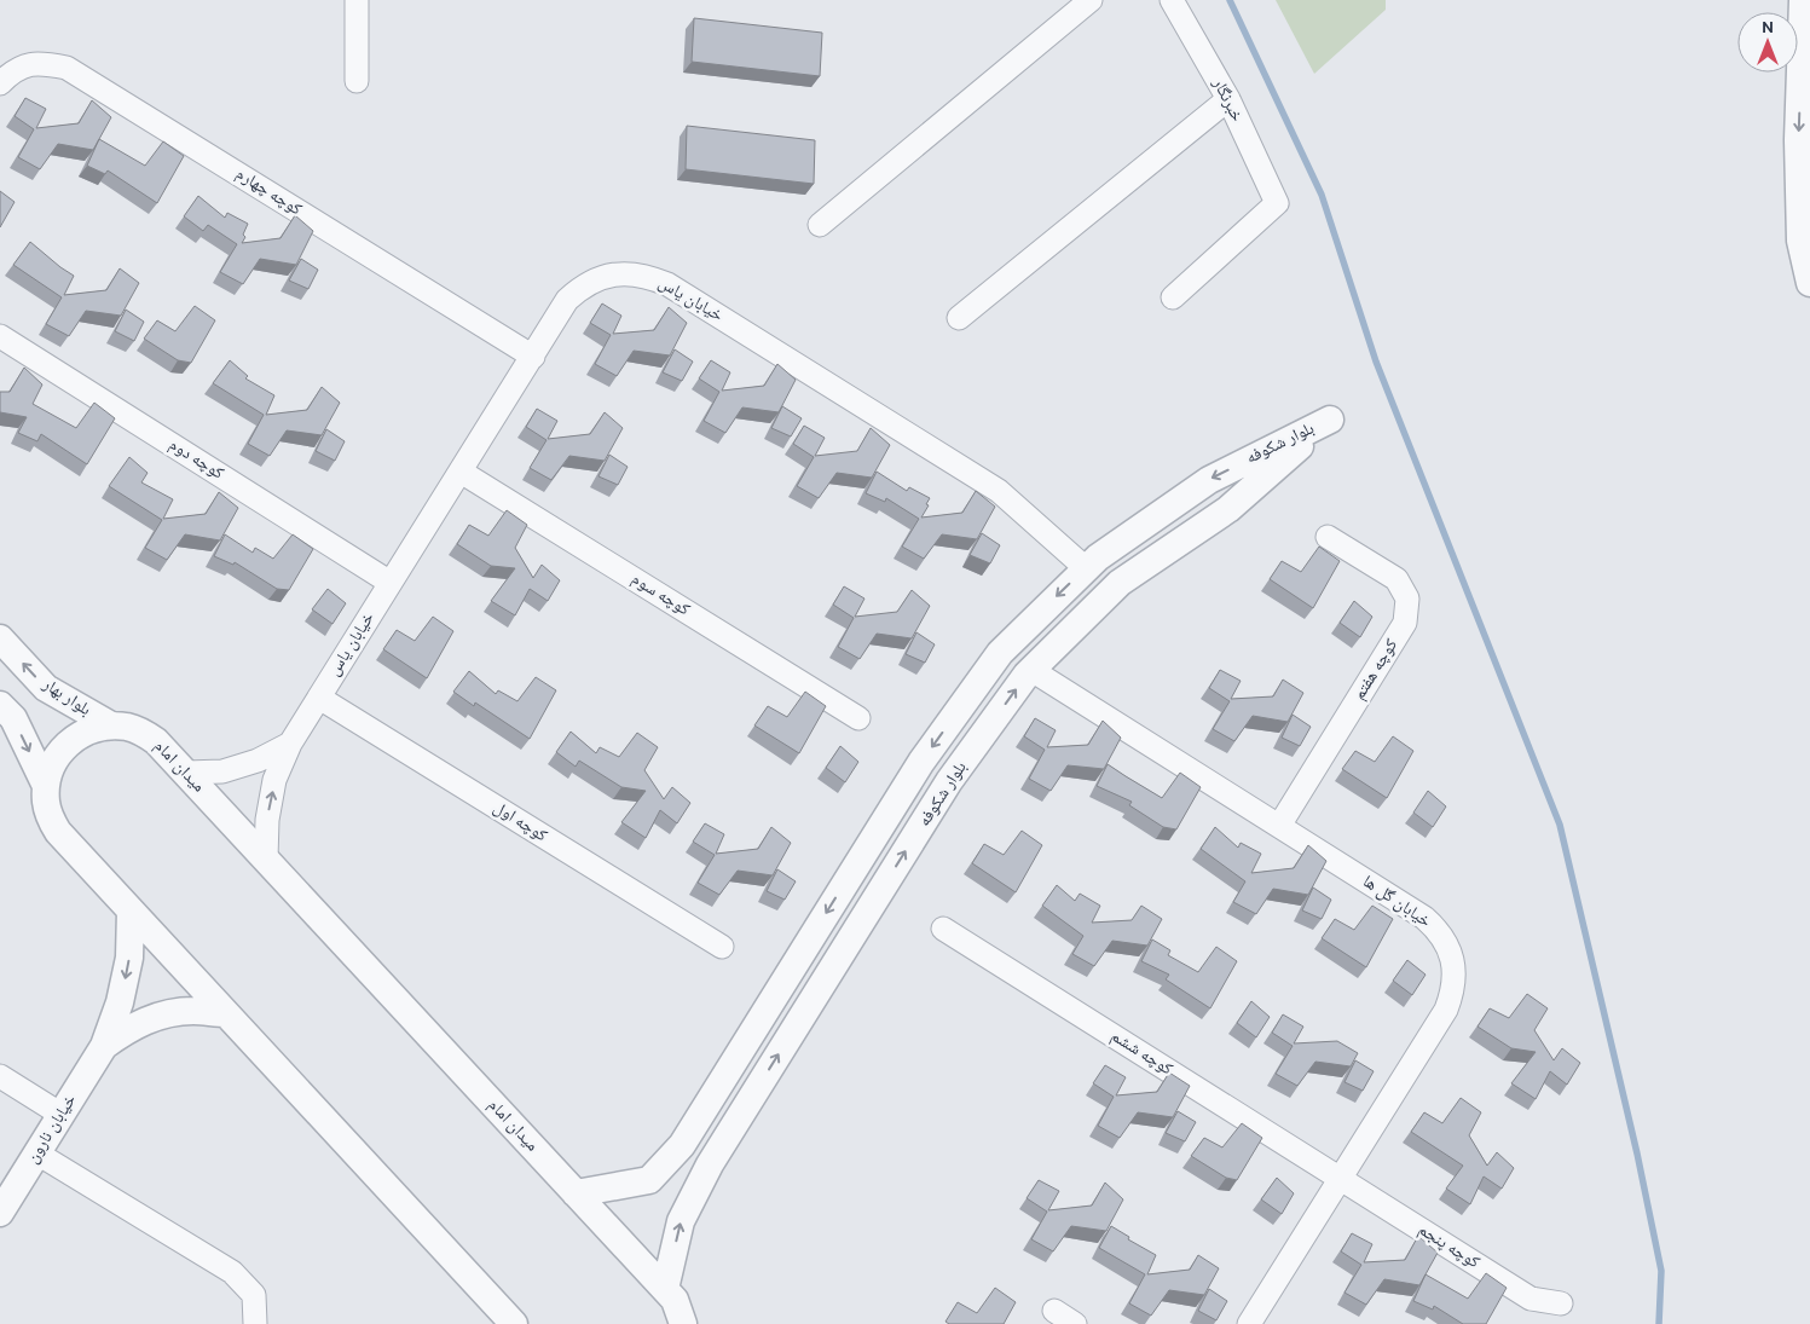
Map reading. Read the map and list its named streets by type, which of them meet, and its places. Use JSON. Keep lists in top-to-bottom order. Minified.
{"streets":{"street":["خبرنگار","کوچه چهارم","خیابان یاس","بلوار شکوفه","کوچه دوم","کوچه سوم","کوچه هفتم","بلوار بهار","میدان امام","کوچه اول","خیابان گل ها","کوچه ششم","خیابان نارون","کوچه پنجم"]},"crossings":[["کوچه چهارم","خیابان یاس"],["خیابان یاس","بلوار شکوفه"],["خیابان یاس","کوچه دوم"],["خیابان یاس","کوچه سوم"],["خیابان یاس","میدان امام"],["خیابان یاس","کوچه اول"],["بلوار شکوفه","میدان امام"],["بلوار شکوفه","خیابان گل ها"],["کوچه هفتم","خیابان گل ها"],["بلوار بهار","میدان امام"],["خیابان گل ها","کوچه ششم"],["خیابان گل ها","کوچه پنجم"],["کوچه ششم","کوچه پنجم"]],"north":"top"}
